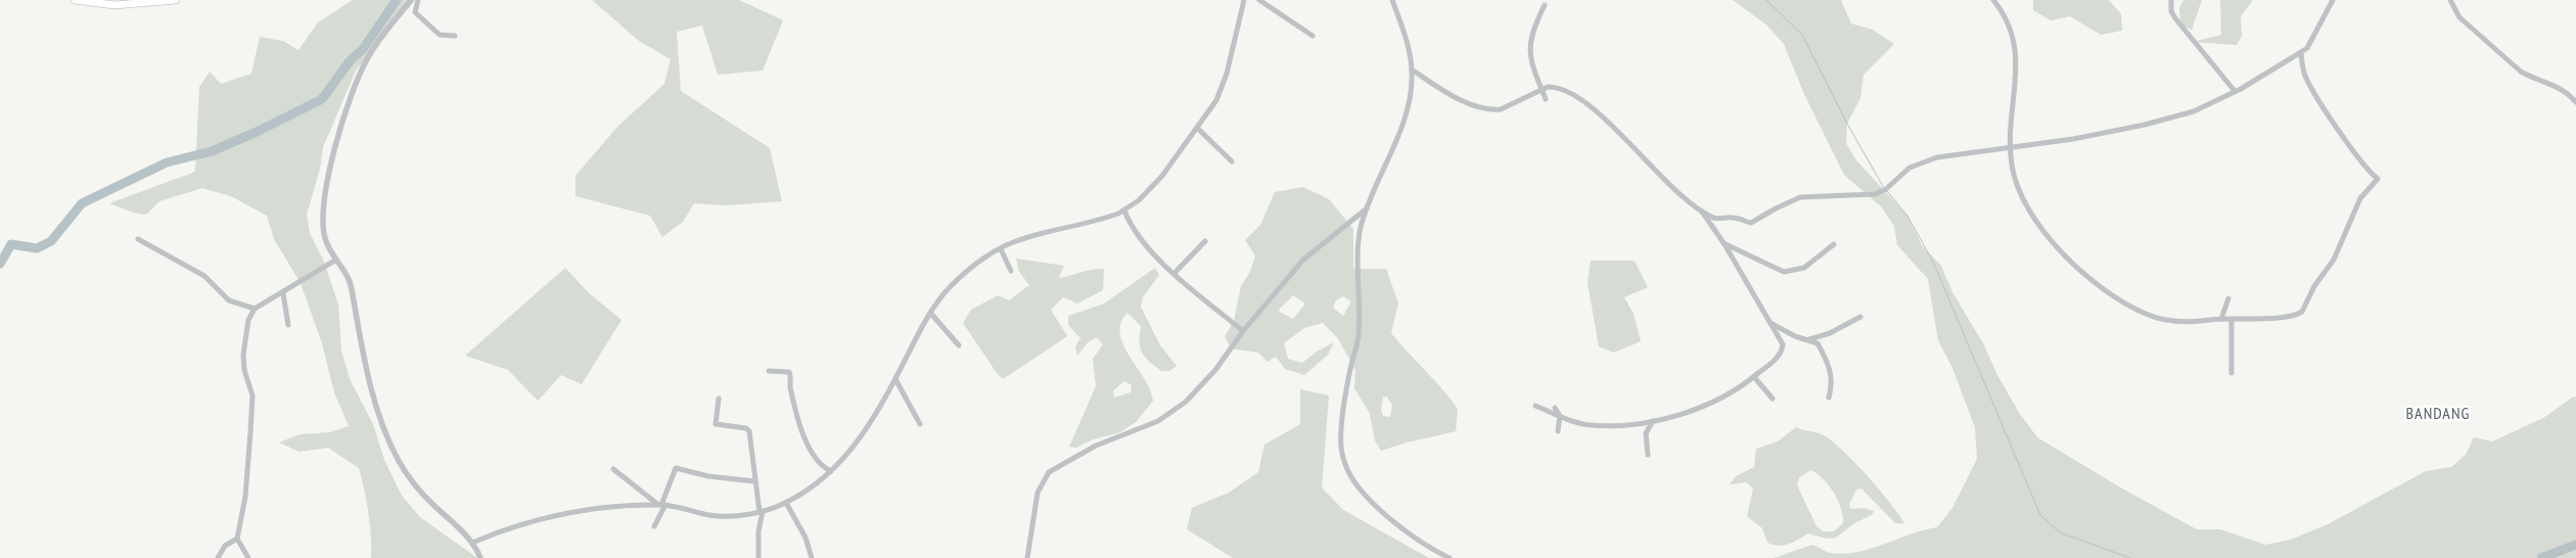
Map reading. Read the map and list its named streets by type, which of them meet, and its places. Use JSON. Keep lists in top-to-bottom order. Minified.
{"districts":["BANDANG"]}
